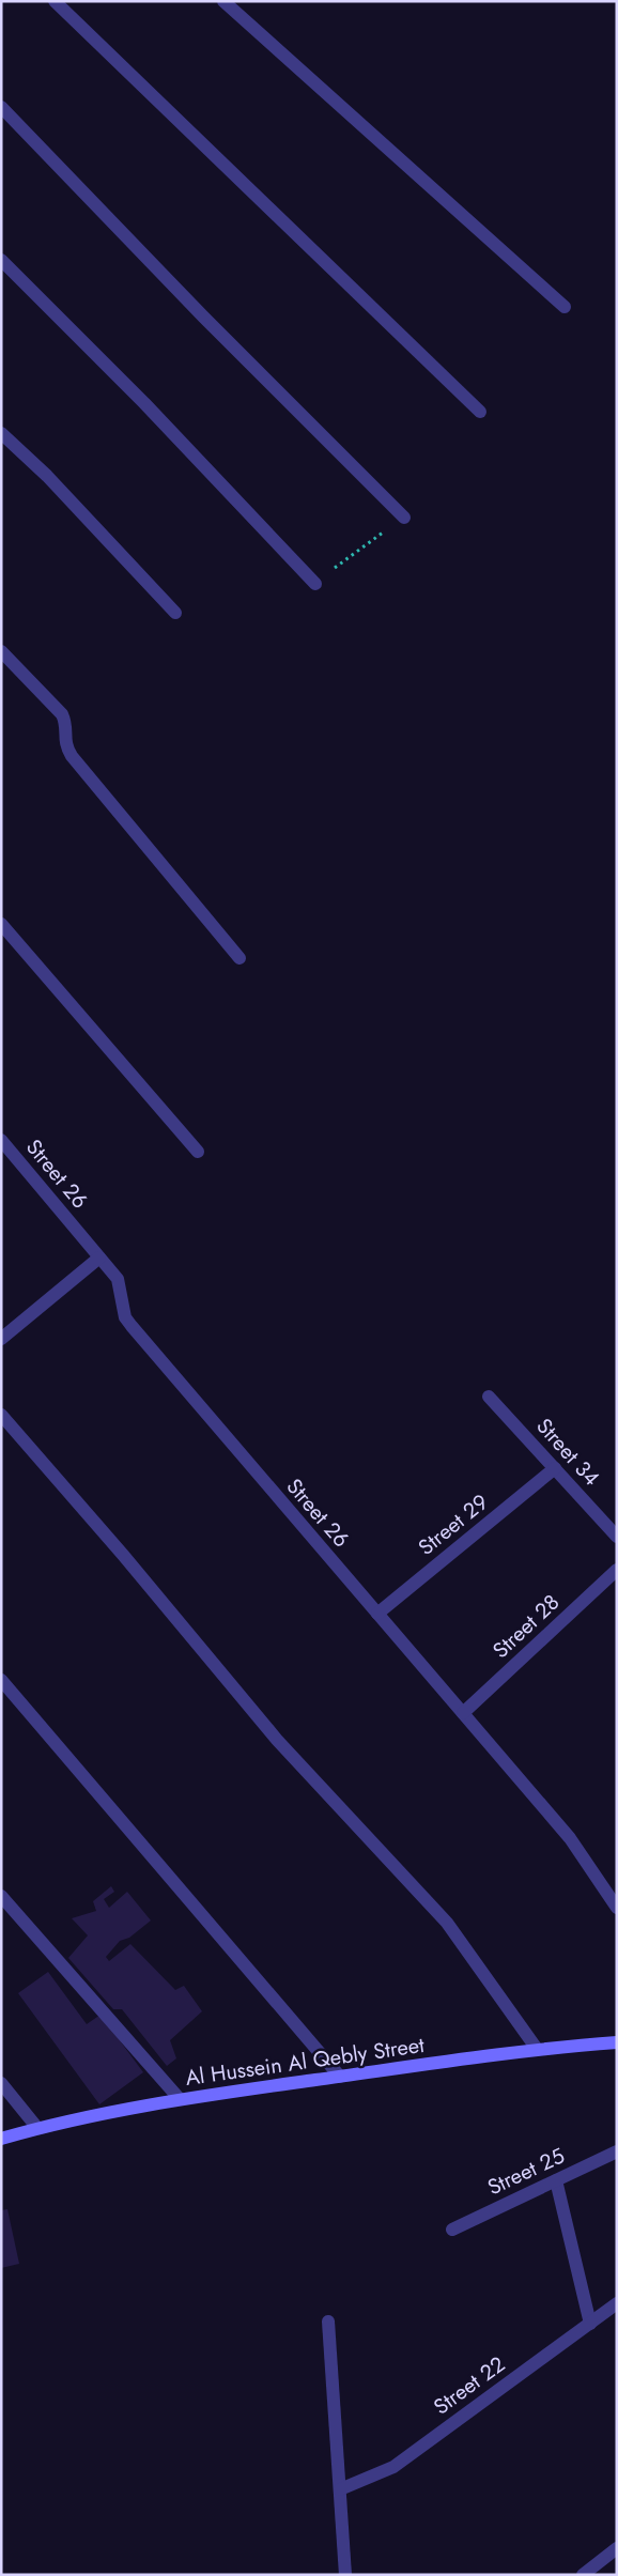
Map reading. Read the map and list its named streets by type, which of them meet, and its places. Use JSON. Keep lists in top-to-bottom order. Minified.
{"streets":{"main road":["Al Hussein Al Qebly Street"],"street":["Street 26","Street 34","Street 29","Street 28","Street 25","Street 22"]},"crossings":[["Street 26","Street 29"],["Street 26","Street 28"],["Street 34","Street 29"]]}
